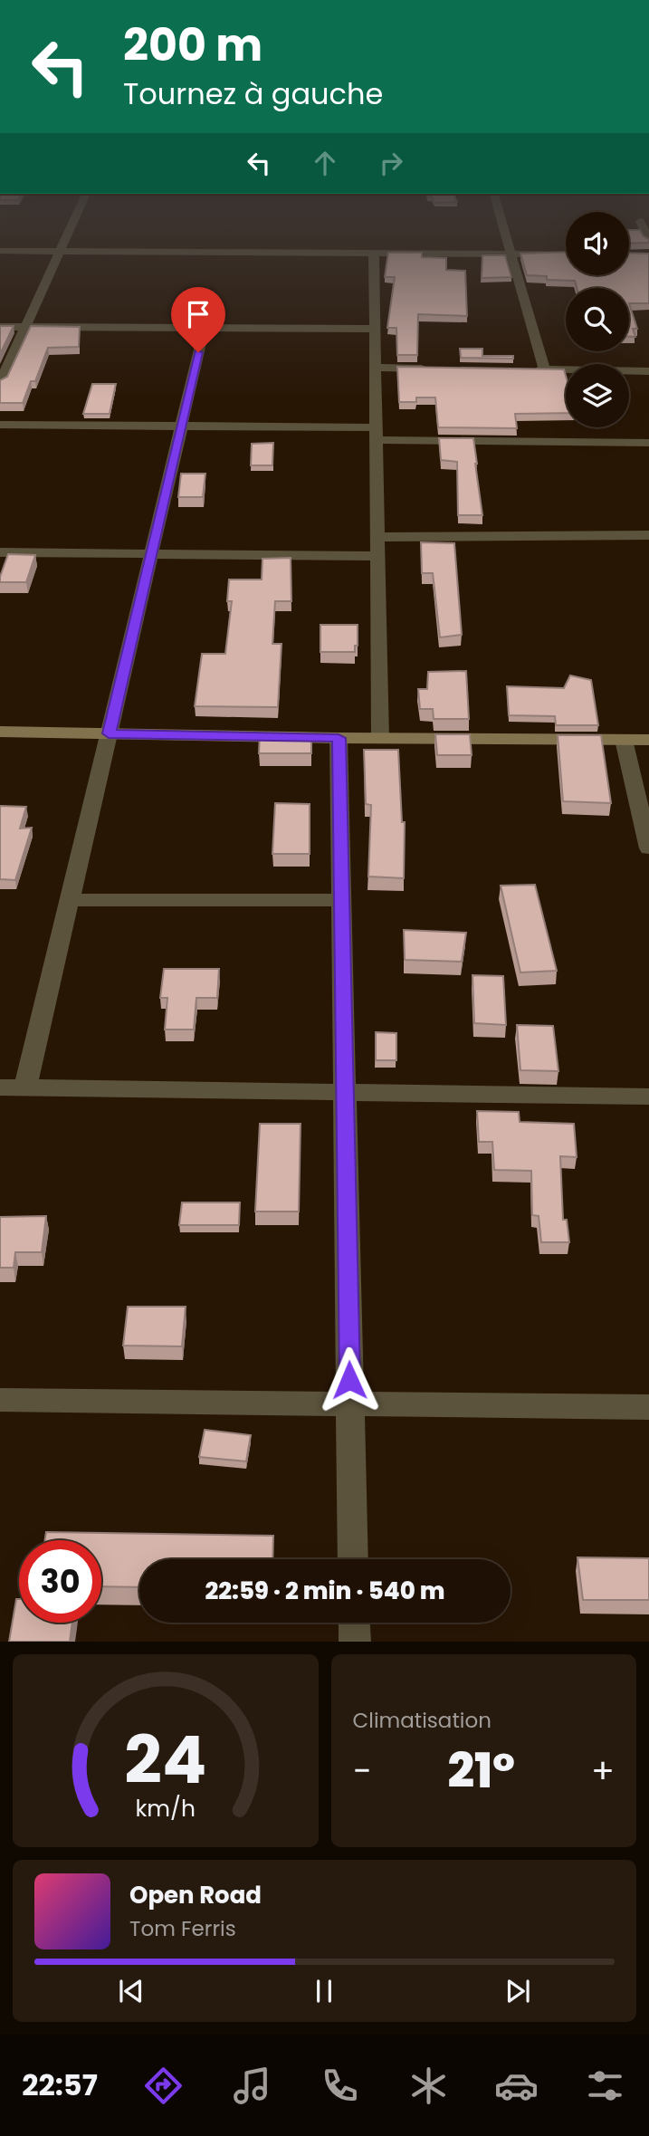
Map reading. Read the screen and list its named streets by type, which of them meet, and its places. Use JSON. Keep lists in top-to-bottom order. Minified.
{"page":{"turn":["200 m","Tournez à gauche"],"limit":"30","trip":"22:59 · 2 min · 540 m","tile":"Climatisation","heat":["−","21°","+"],"song":["Open Road","Tom Ferris"],"tabs":"22:57","gauge":["24","km/h"]}}
